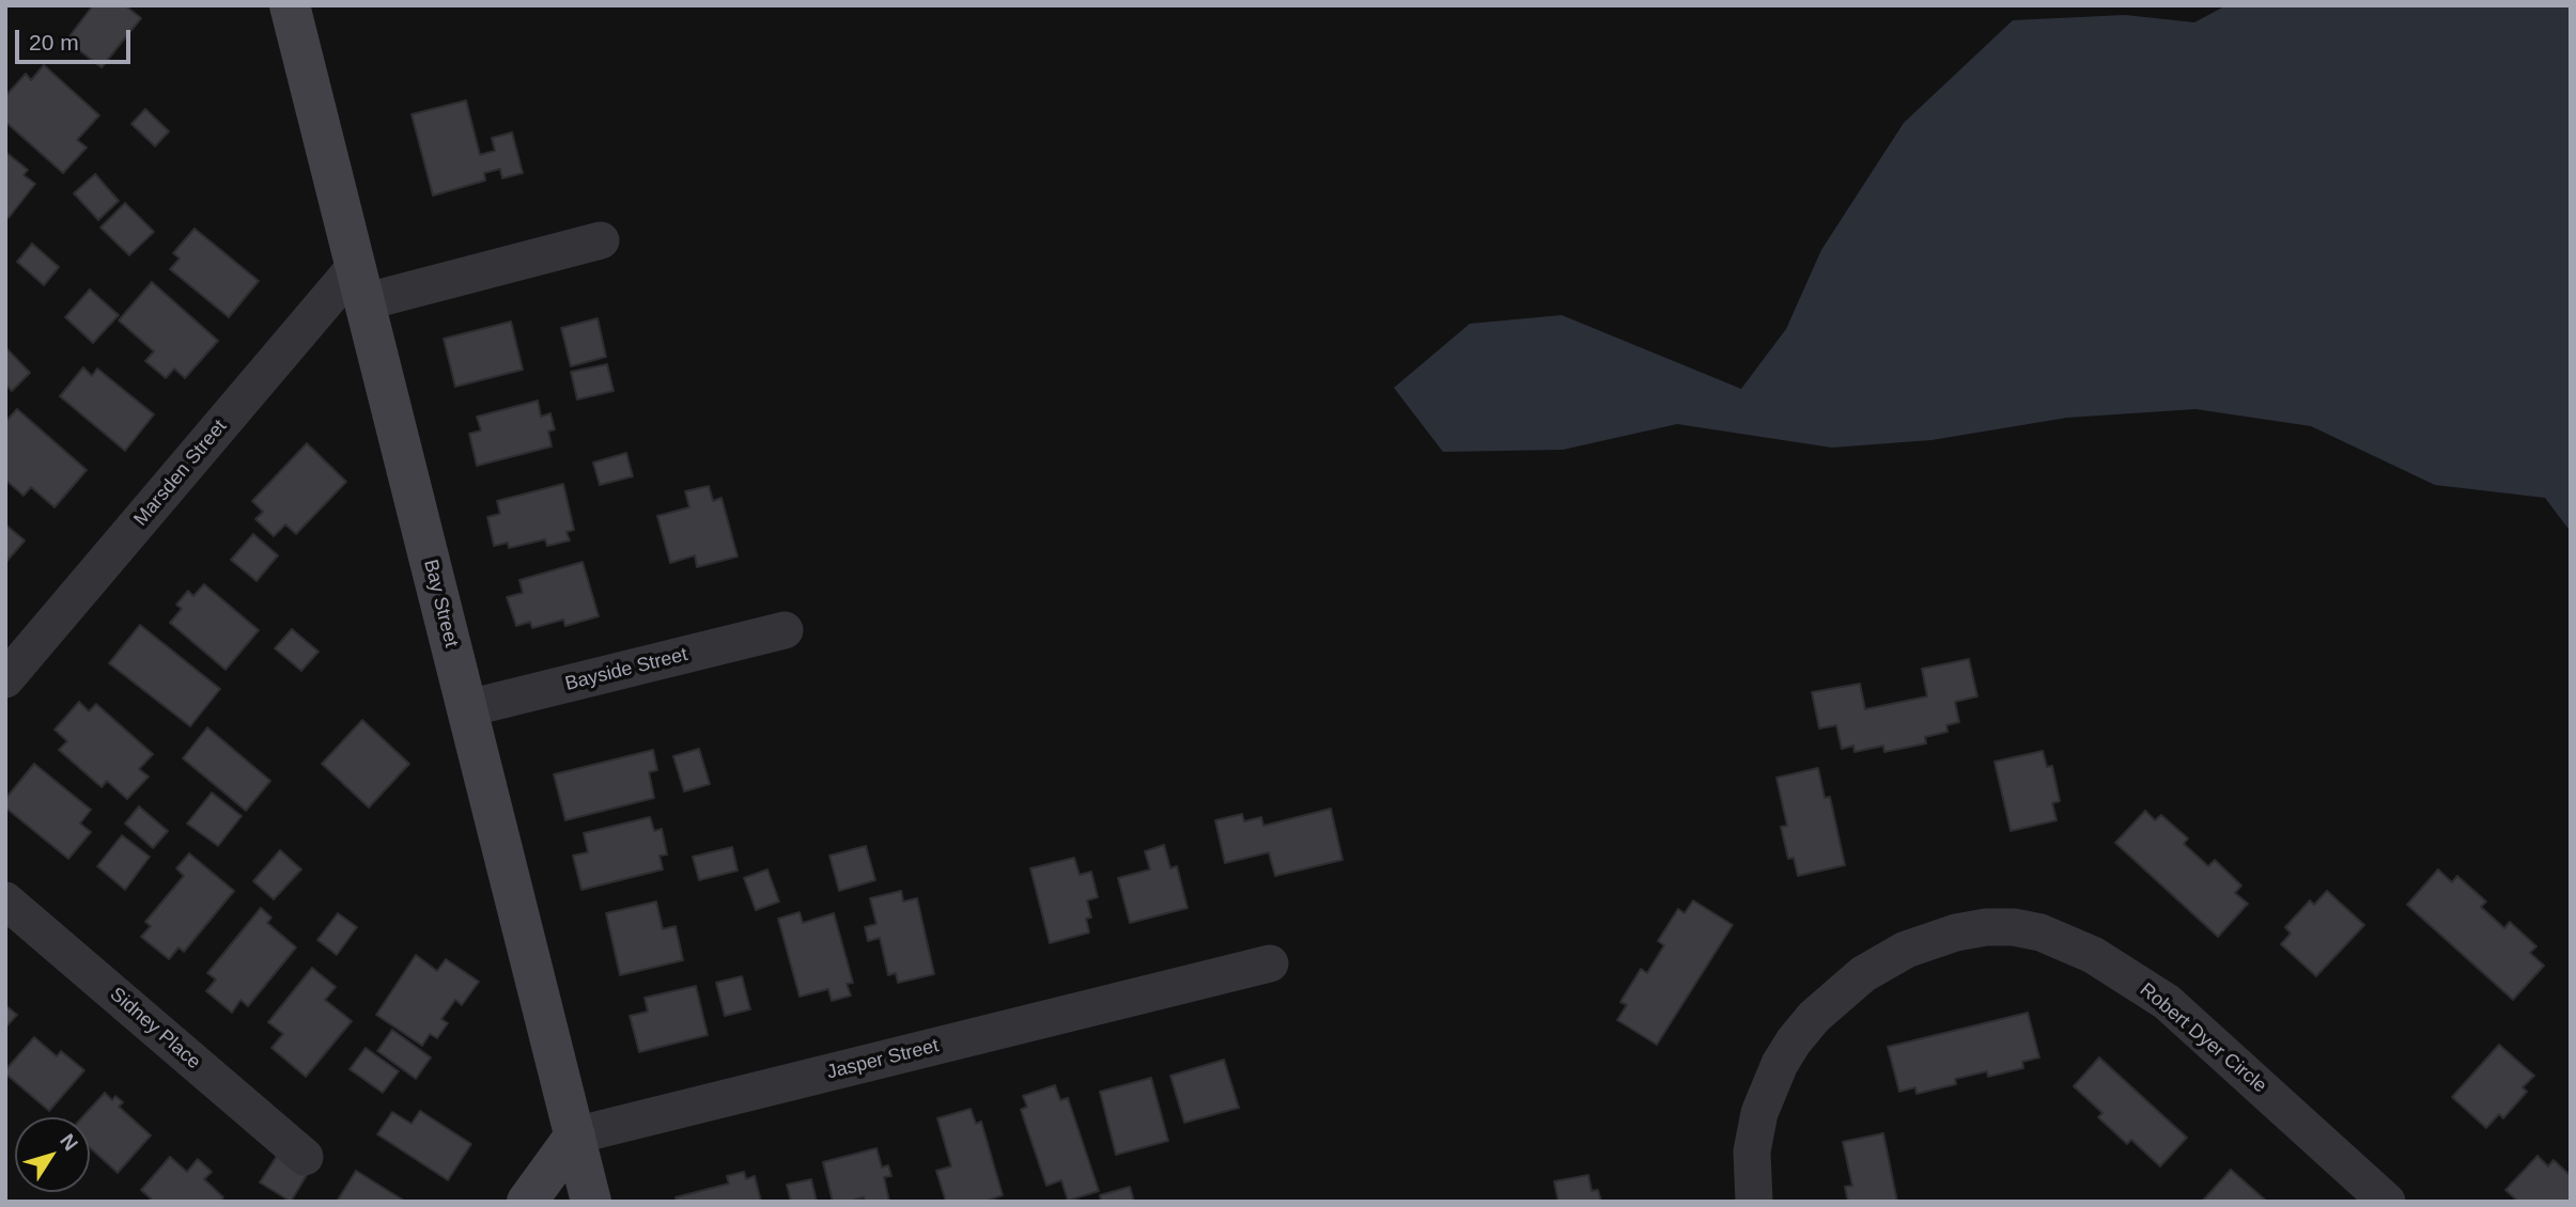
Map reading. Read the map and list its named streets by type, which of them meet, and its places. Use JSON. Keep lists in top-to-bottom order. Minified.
{"streets":{"main road":["Bay Street"],"street":["Marsden Street","Bayside Street","Sidney Place","Robert Dyer Circle","Jasper Street"]},"crossings":[["Marsden Street","Bay Street"],["Bay Street","Bayside Street"],["Bay Street","Jasper Street"]],"scale_bar":"20 m","north":"top right"}
